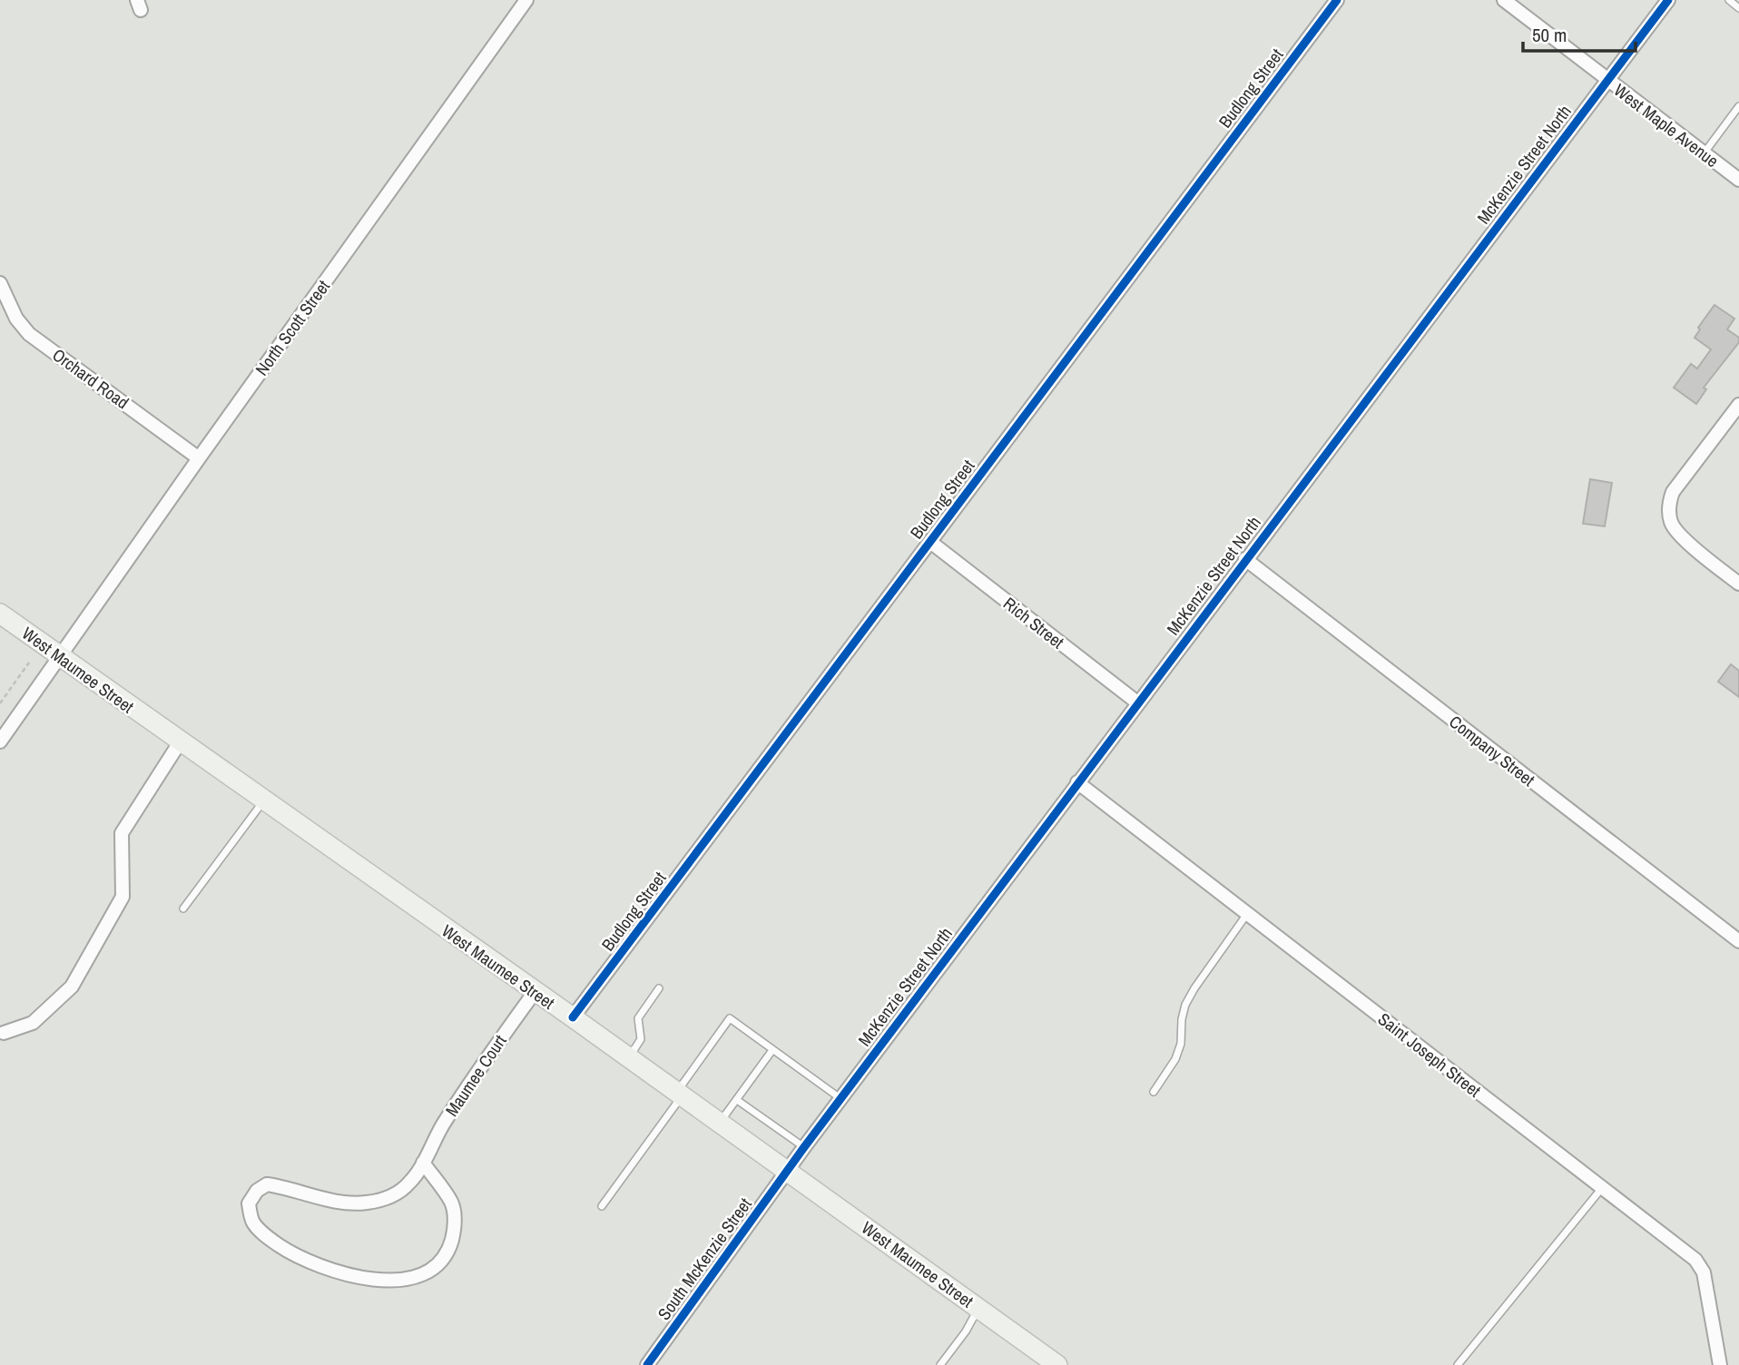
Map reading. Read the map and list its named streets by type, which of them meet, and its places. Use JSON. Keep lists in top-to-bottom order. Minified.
{"streets":{"main road":["West Maumee Street"],"street":["Budlong Street","West Maple Avenue","McKenzie Street North","North Scott Street","Orchard Road","Rich Street","Company Street","Saint Joseph Street","Maumee Court","South McKenzie Street"]},"crossings":[["Budlong Street","Rich Street"],["Budlong Street","West Maumee Street"],["West Maple Avenue","McKenzie Street North"],["McKenzie Street North","Rich Street"],["McKenzie Street North","West Maumee Street"],["McKenzie Street North","Company Street"],["McKenzie Street North","Saint Joseph Street"],["McKenzie Street North","South McKenzie Street"],["North Scott Street","Orchard Road"],["North Scott Street","West Maumee Street"],["West Maumee Street","Maumee Court"],["West Maumee Street","South McKenzie Street"]],"scale_bar":"50 m"}
